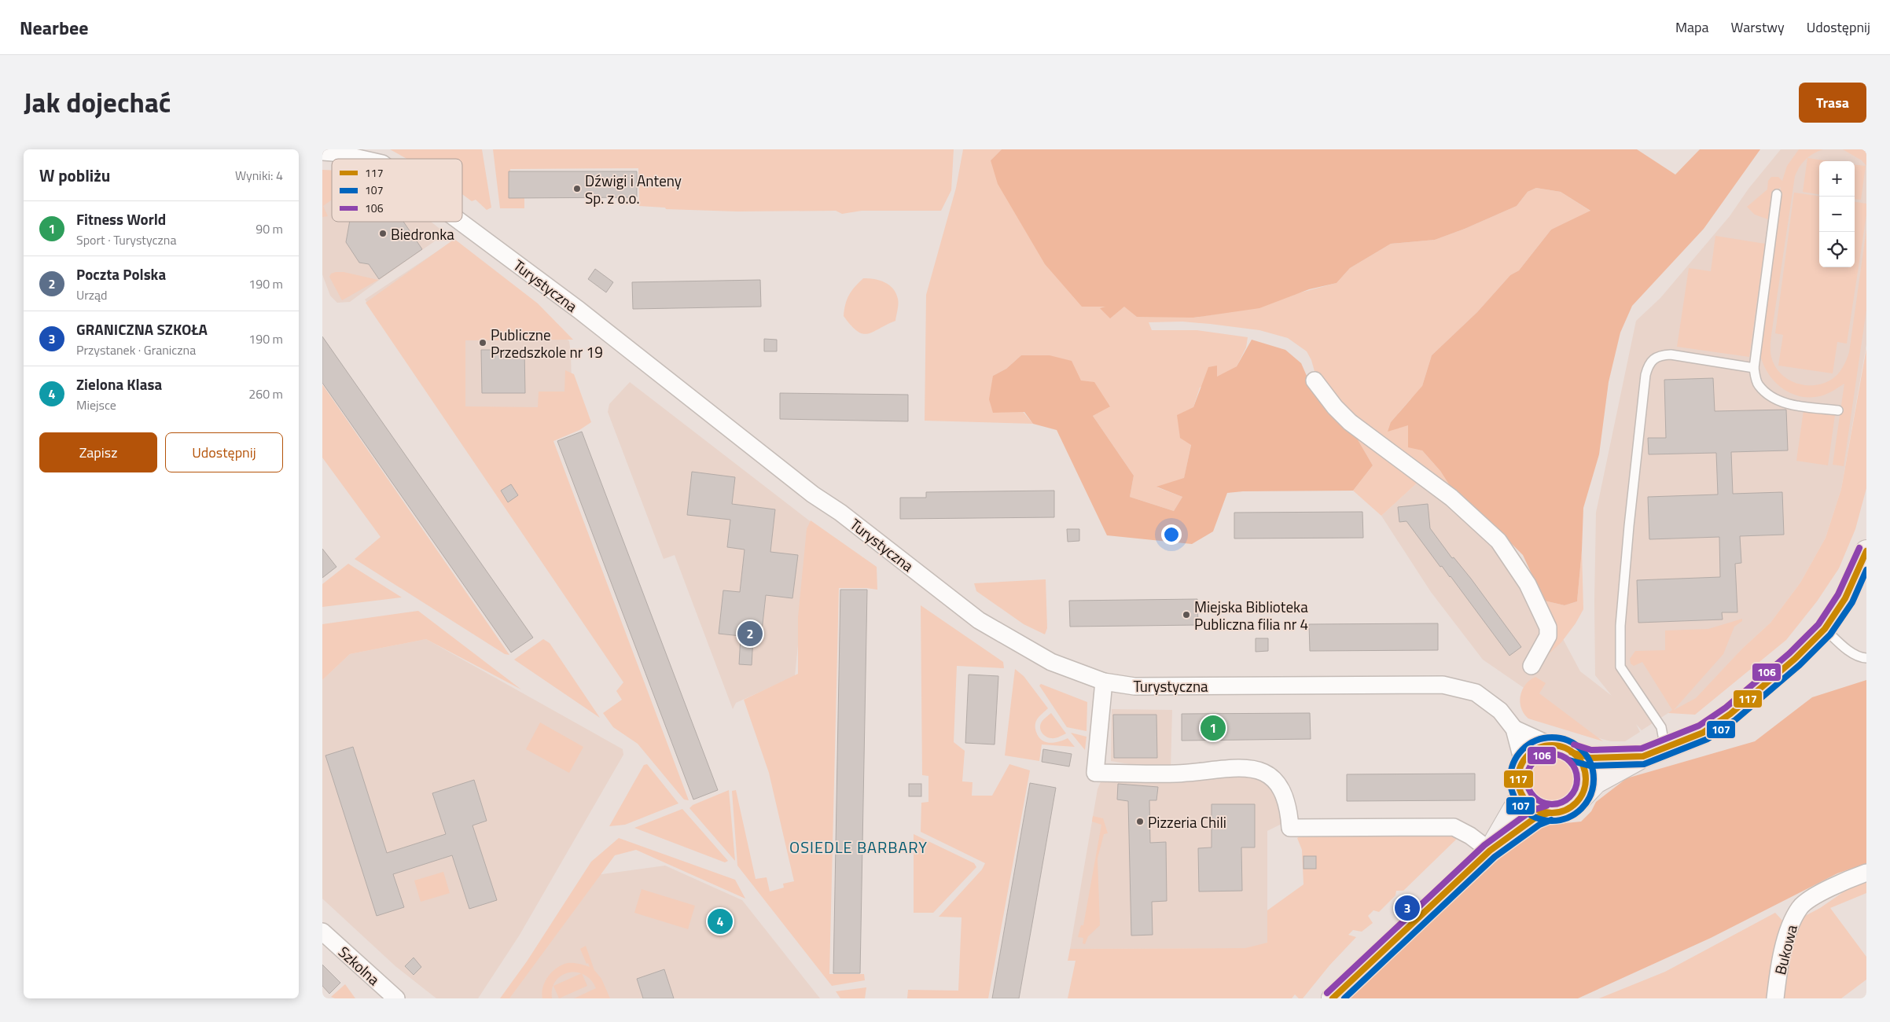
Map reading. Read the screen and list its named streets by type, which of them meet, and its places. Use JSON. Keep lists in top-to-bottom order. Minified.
{"streets":{"street":["Turystyczna","Bukowa","Szkolna"]},"districts":["OSIEDLE BARBARY"],"places":["Dźwigi i Anteny Sp. z o.o.","Biedronka","Publiczne Przedszkole nr 19","Miejska Biblioteka Publiczna filia nr 4","Pizzeria Chili"],"lines":["transit line 106","transit line 117","transit line 107"],"legend":["117","107","106"],"page":{"header":"Nearbee","nav":["Mapa","Warstwy","Udostępnij"],"title":"Jak dojechać","buttons":["Trasa",["Zapisz","Udostępnij"]],"heading":["W pobliżu","Wyniki: 4"],"map_buttons":["+","−"],"list":[{"mark":"1","name":"Fitness World","note":"Sport · Turystyczna","value":"90 m"},{"mark":"2","name":"Poczta Polska","note":"Urząd","value":"190 m"},{"mark":"3","name":"GRANICZNA SZKOŁA","note":"Przystanek · Graniczna","value":"190 m"},{"mark":"4","name":"Zielona Klasa","note":"Miejsce","value":"260 m"}],"pins":["2","1","3","4"]}}
